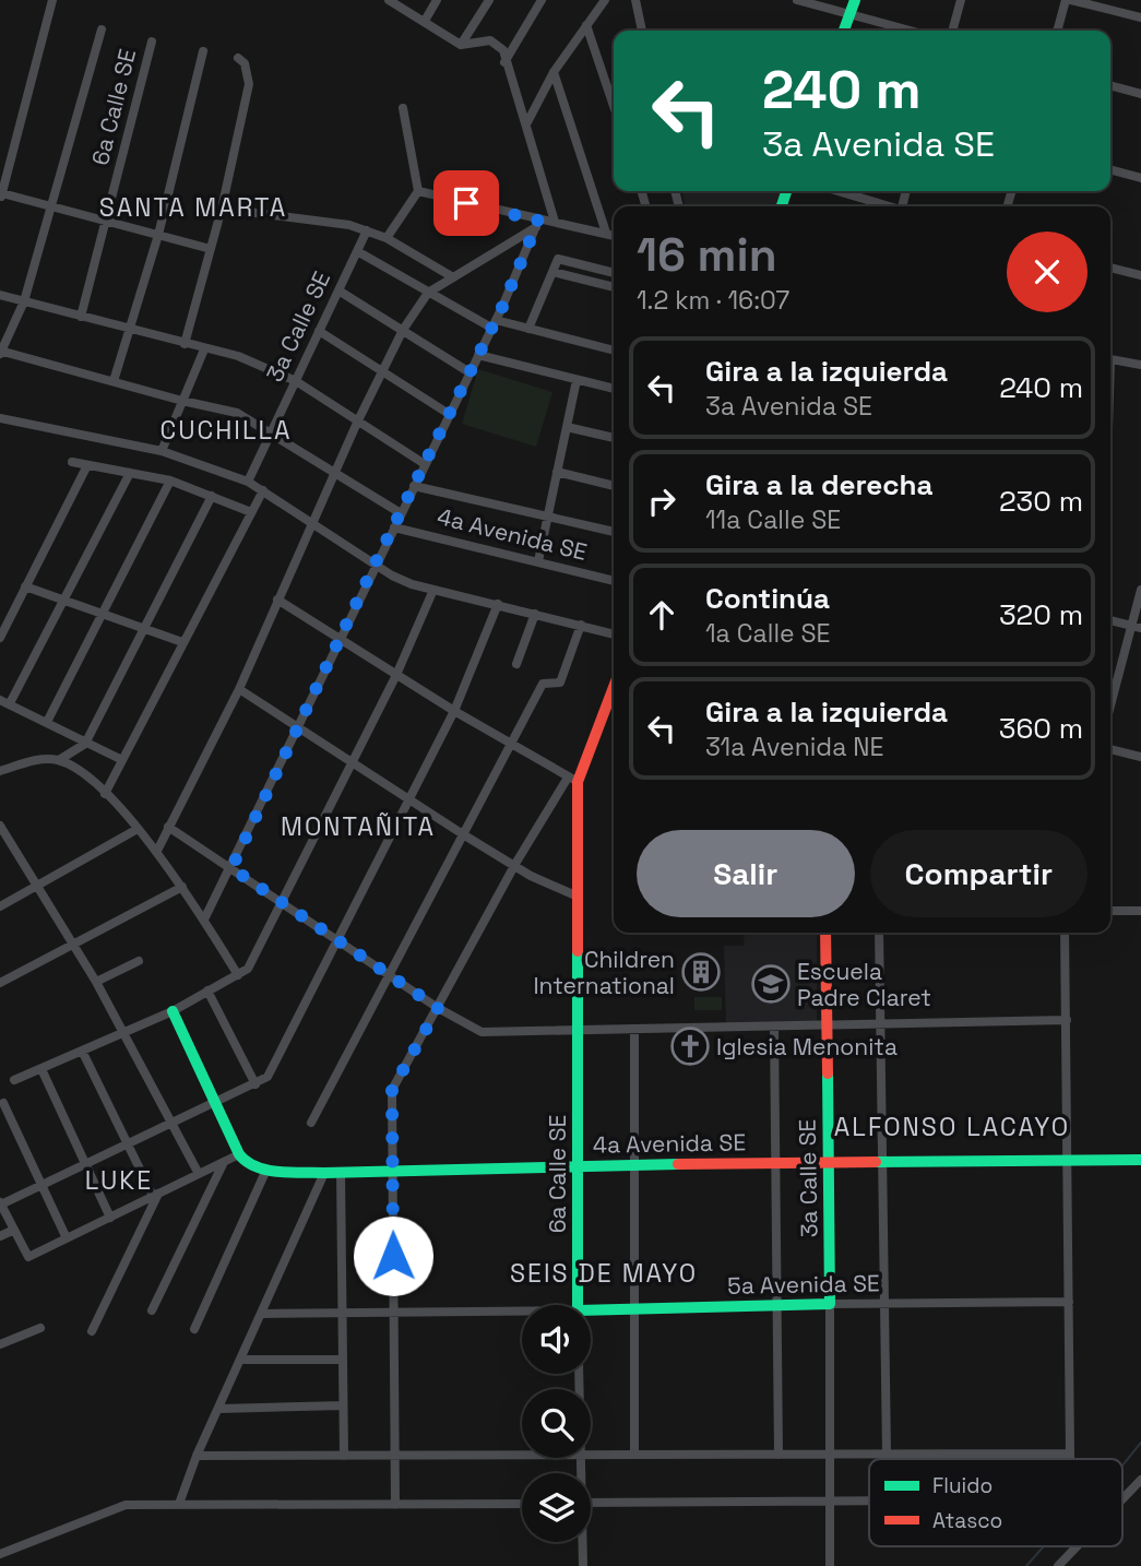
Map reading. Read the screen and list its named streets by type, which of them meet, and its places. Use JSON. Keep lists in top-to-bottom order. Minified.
{"streets":{"street":["6a Calle SE","3a Calle SE","4a Avenida SE","5a Avenida SE"]},"crossings":[["6a Calle SE","4a Avenida SE"],["3a Calle SE","4a Avenida SE"],["3a Calle SE","5a Avenida SE"]],"districts":["SANTA MARTA","CUCHILLA","MONTAÑITA","ALFONSO LACAYO","LUKE","SEIS DE MAYO"],"places":{"building":["Children International"],"school or university":["Escuela Padre Claret"],"church":["Iglesia Menonita"]},"legend":["Fluido","Atasco"],"page":{"turn":["240 m","3a Avenida SE"],"heading":["16 min","1.2 km · 16:07"],"list":[{"name":"Gira a la izquierda","note":"3a Avenida SE","value":"240 m"},{"name":"Gira a la derecha","note":"11a Calle SE","value":"230 m"},{"name":"Continúa","note":"1a Calle SE","value":"320 m"},{"name":"Gira a la izquierda","note":"31a Avenida NE","value":"360 m"}],"buttons":["Salir","Compartir"]}}
